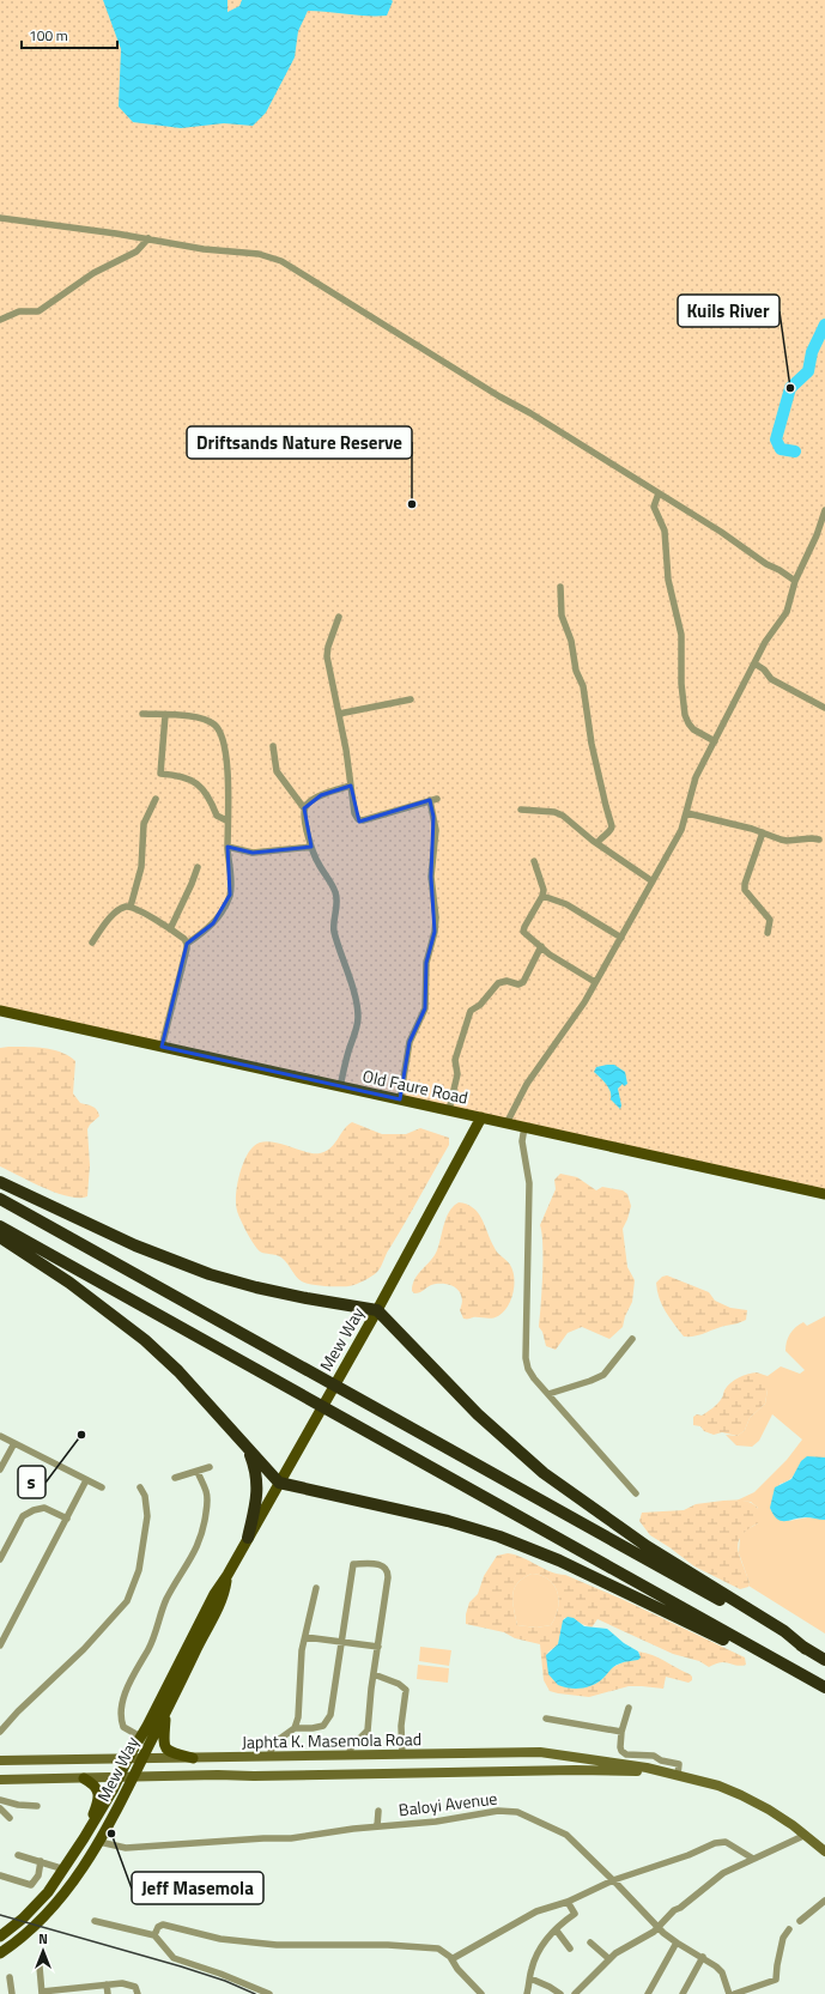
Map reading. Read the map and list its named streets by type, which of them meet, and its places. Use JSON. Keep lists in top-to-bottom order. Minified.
{"streets":{"main road":["Old Faure Road","Mew Way","Japhta K. Masemola Road"],"street":["Baloyi Avenue"]},"crossings":[["Old Faure Road","Mew Way"],["Mew Way","Japhta K. Masemola Road"],["Mew Way","Baloyi Avenue"]],"places":["Kuils River","Driftsands Nature Reserve","s","Jeff Masemola"],"scale_bar":"100 m","north":"top"}
